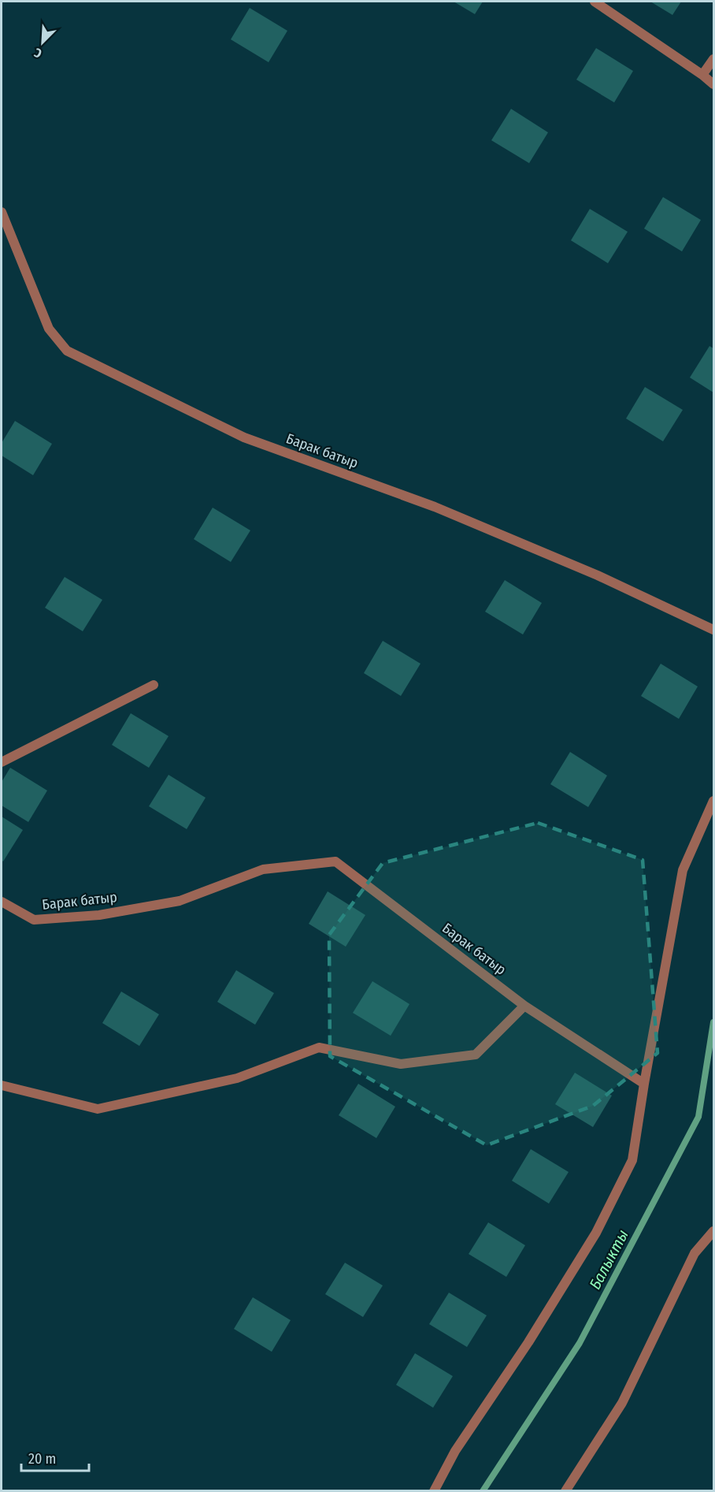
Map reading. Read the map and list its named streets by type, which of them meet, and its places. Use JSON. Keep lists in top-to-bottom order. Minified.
{"streets":{"street":["Барак батыр"]},"water":["Балыкты"],"scale_bar":"20 m","north":"bottom left"}
